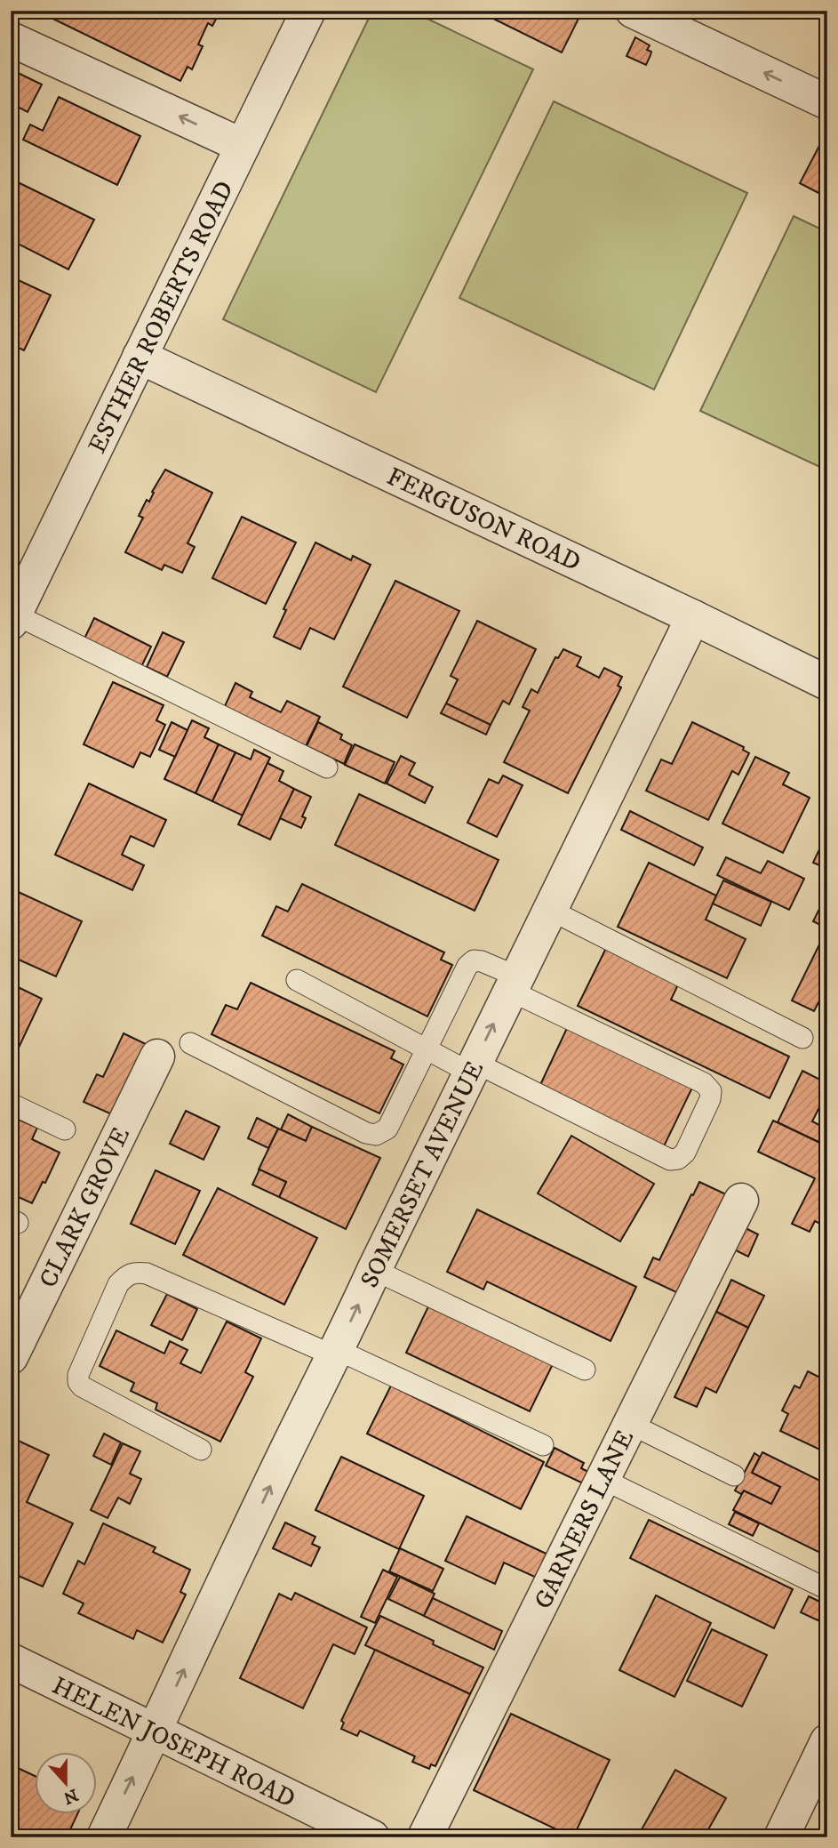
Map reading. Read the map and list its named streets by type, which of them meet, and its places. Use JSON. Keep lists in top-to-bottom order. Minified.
{"streets":{"street":["ESTHER ROBERTS ROAD","FERGUSON ROAD","SOMERSET AVENUE","CLARK GROVE","GARNERS LANE","HELEN JOSEPH ROAD"]},"crossings":[["ESTHER ROBERTS ROAD","FERGUSON ROAD"],["FERGUSON ROAD","SOMERSET AVENUE"],["SOMERSET AVENUE","HELEN JOSEPH ROAD"]],"one_way":["SOMERSET AVENUE"],"north":"bottom"}
